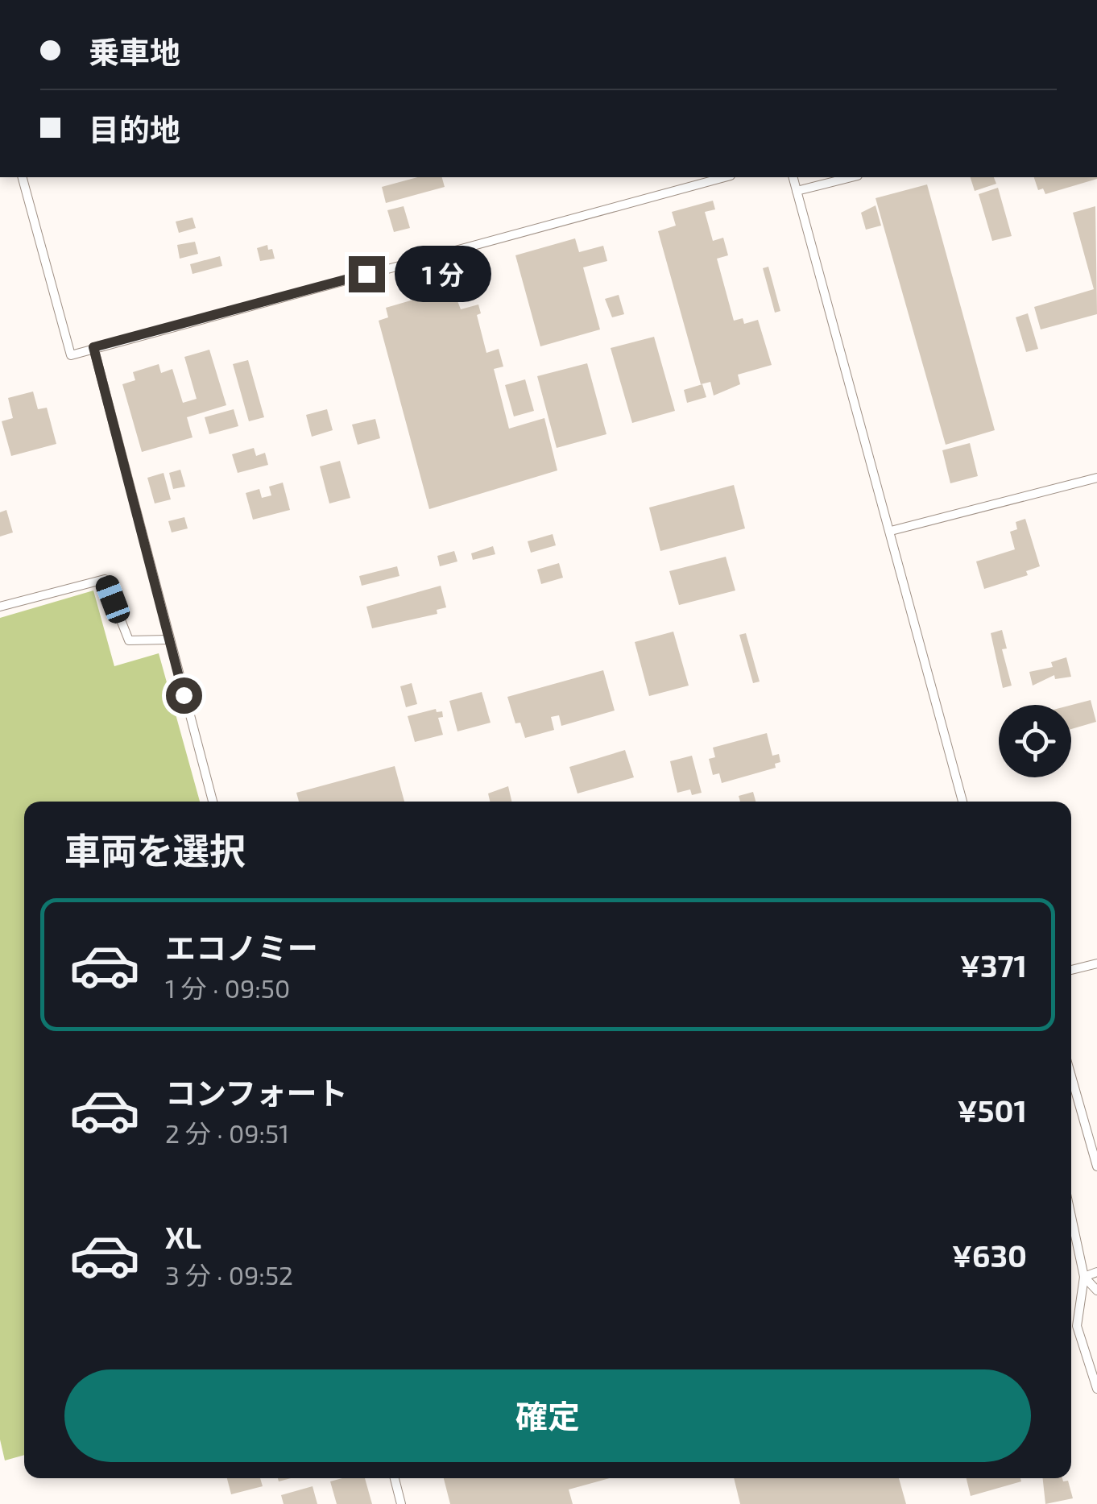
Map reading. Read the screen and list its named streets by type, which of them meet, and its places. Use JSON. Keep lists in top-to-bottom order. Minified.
{"page":{"banner":["乗車地","目的地"],"bubble":"1 分","heading":"車両を選択","list":[{"name":"エコノミー","note":"1 分 · 09:50","value":"¥371"},{"name":"コンフォート","note":"2 分 · 09:51","value":"¥501"},{"name":"XL","note":"3 分 · 09:52","value":"¥630"}],"buttons":"確定"}}
